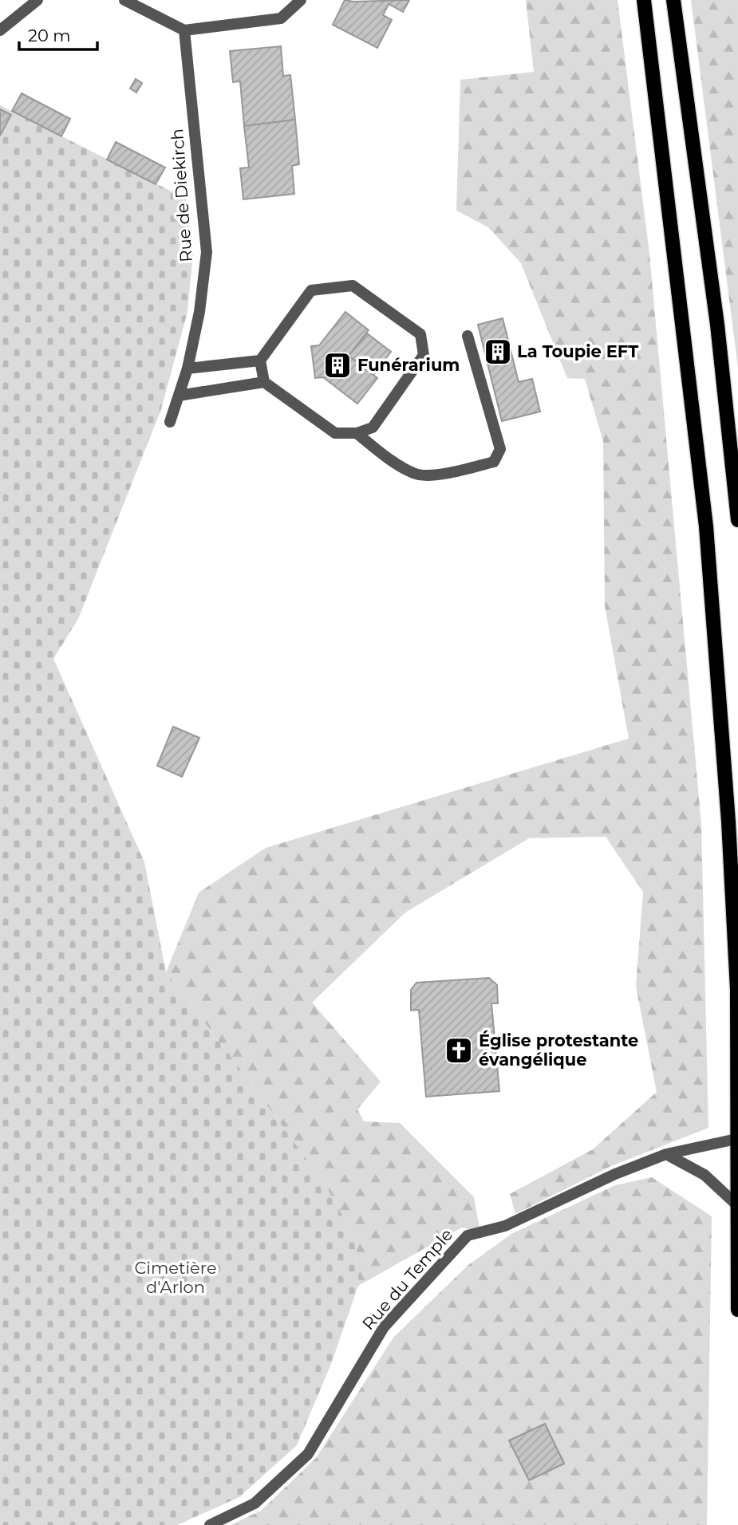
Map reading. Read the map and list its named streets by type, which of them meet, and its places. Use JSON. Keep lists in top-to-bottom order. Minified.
{"streets":{"street":["Rue de Diekirch","Rue du Temple"]},"parks":["Cimetière d'Arlon"],"places":{"building":["La Toupie EFT","Funérarium"],"church":["Église protestante évangélique"]},"scale_bar":"20 m"}
